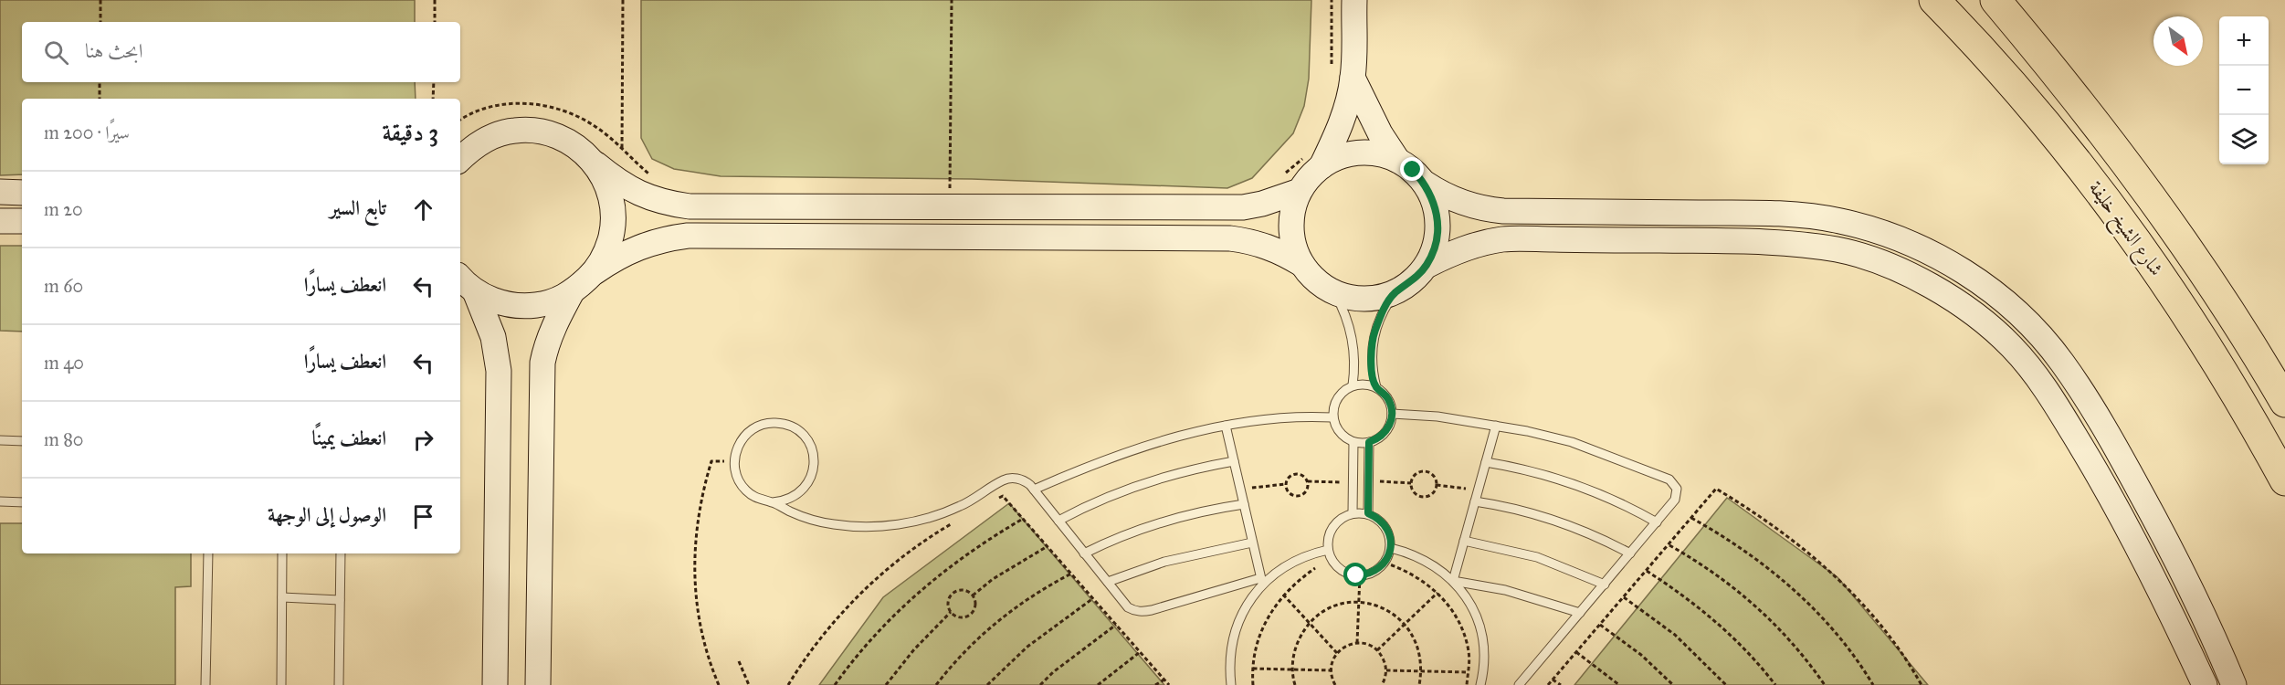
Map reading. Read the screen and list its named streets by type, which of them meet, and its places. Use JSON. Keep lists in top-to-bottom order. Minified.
{"streets":{"highway":["شارع الشيخ خليفة"]},"north":"bottom right","page":{"map_buttons":["+","−"],"search":"ابحث هنا","heading":["3 دقيقة","سيرًا · 200 m"],"list":[["تابع السير","20 m"],["انعطف يسارًا","60 m"],["انعطف يسارًا","40 m"],["انعطف يمينًا","80 m"],"الوصول إلى الوجهة"]}}
